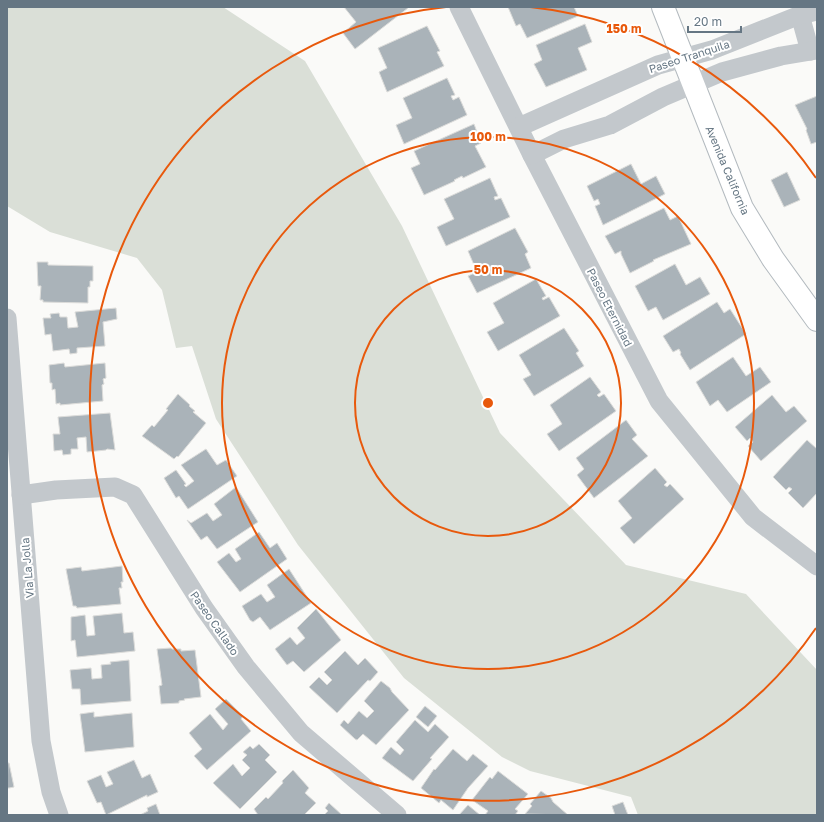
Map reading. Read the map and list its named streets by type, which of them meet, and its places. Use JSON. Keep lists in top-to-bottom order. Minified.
{"streets":{"street":["Paseo Tranquila","Avenida California","Paseo Eternidad","Via La Jolla","Paseo Callado"]},"crossings":[["Paseo Tranquila","Avenida California"],["Paseo Tranquila","Paseo Eternidad"],["Via La Jolla","Paseo Callado"]],"scale_bar":"20 m","rings":["150 m","100 m","50 m"]}
